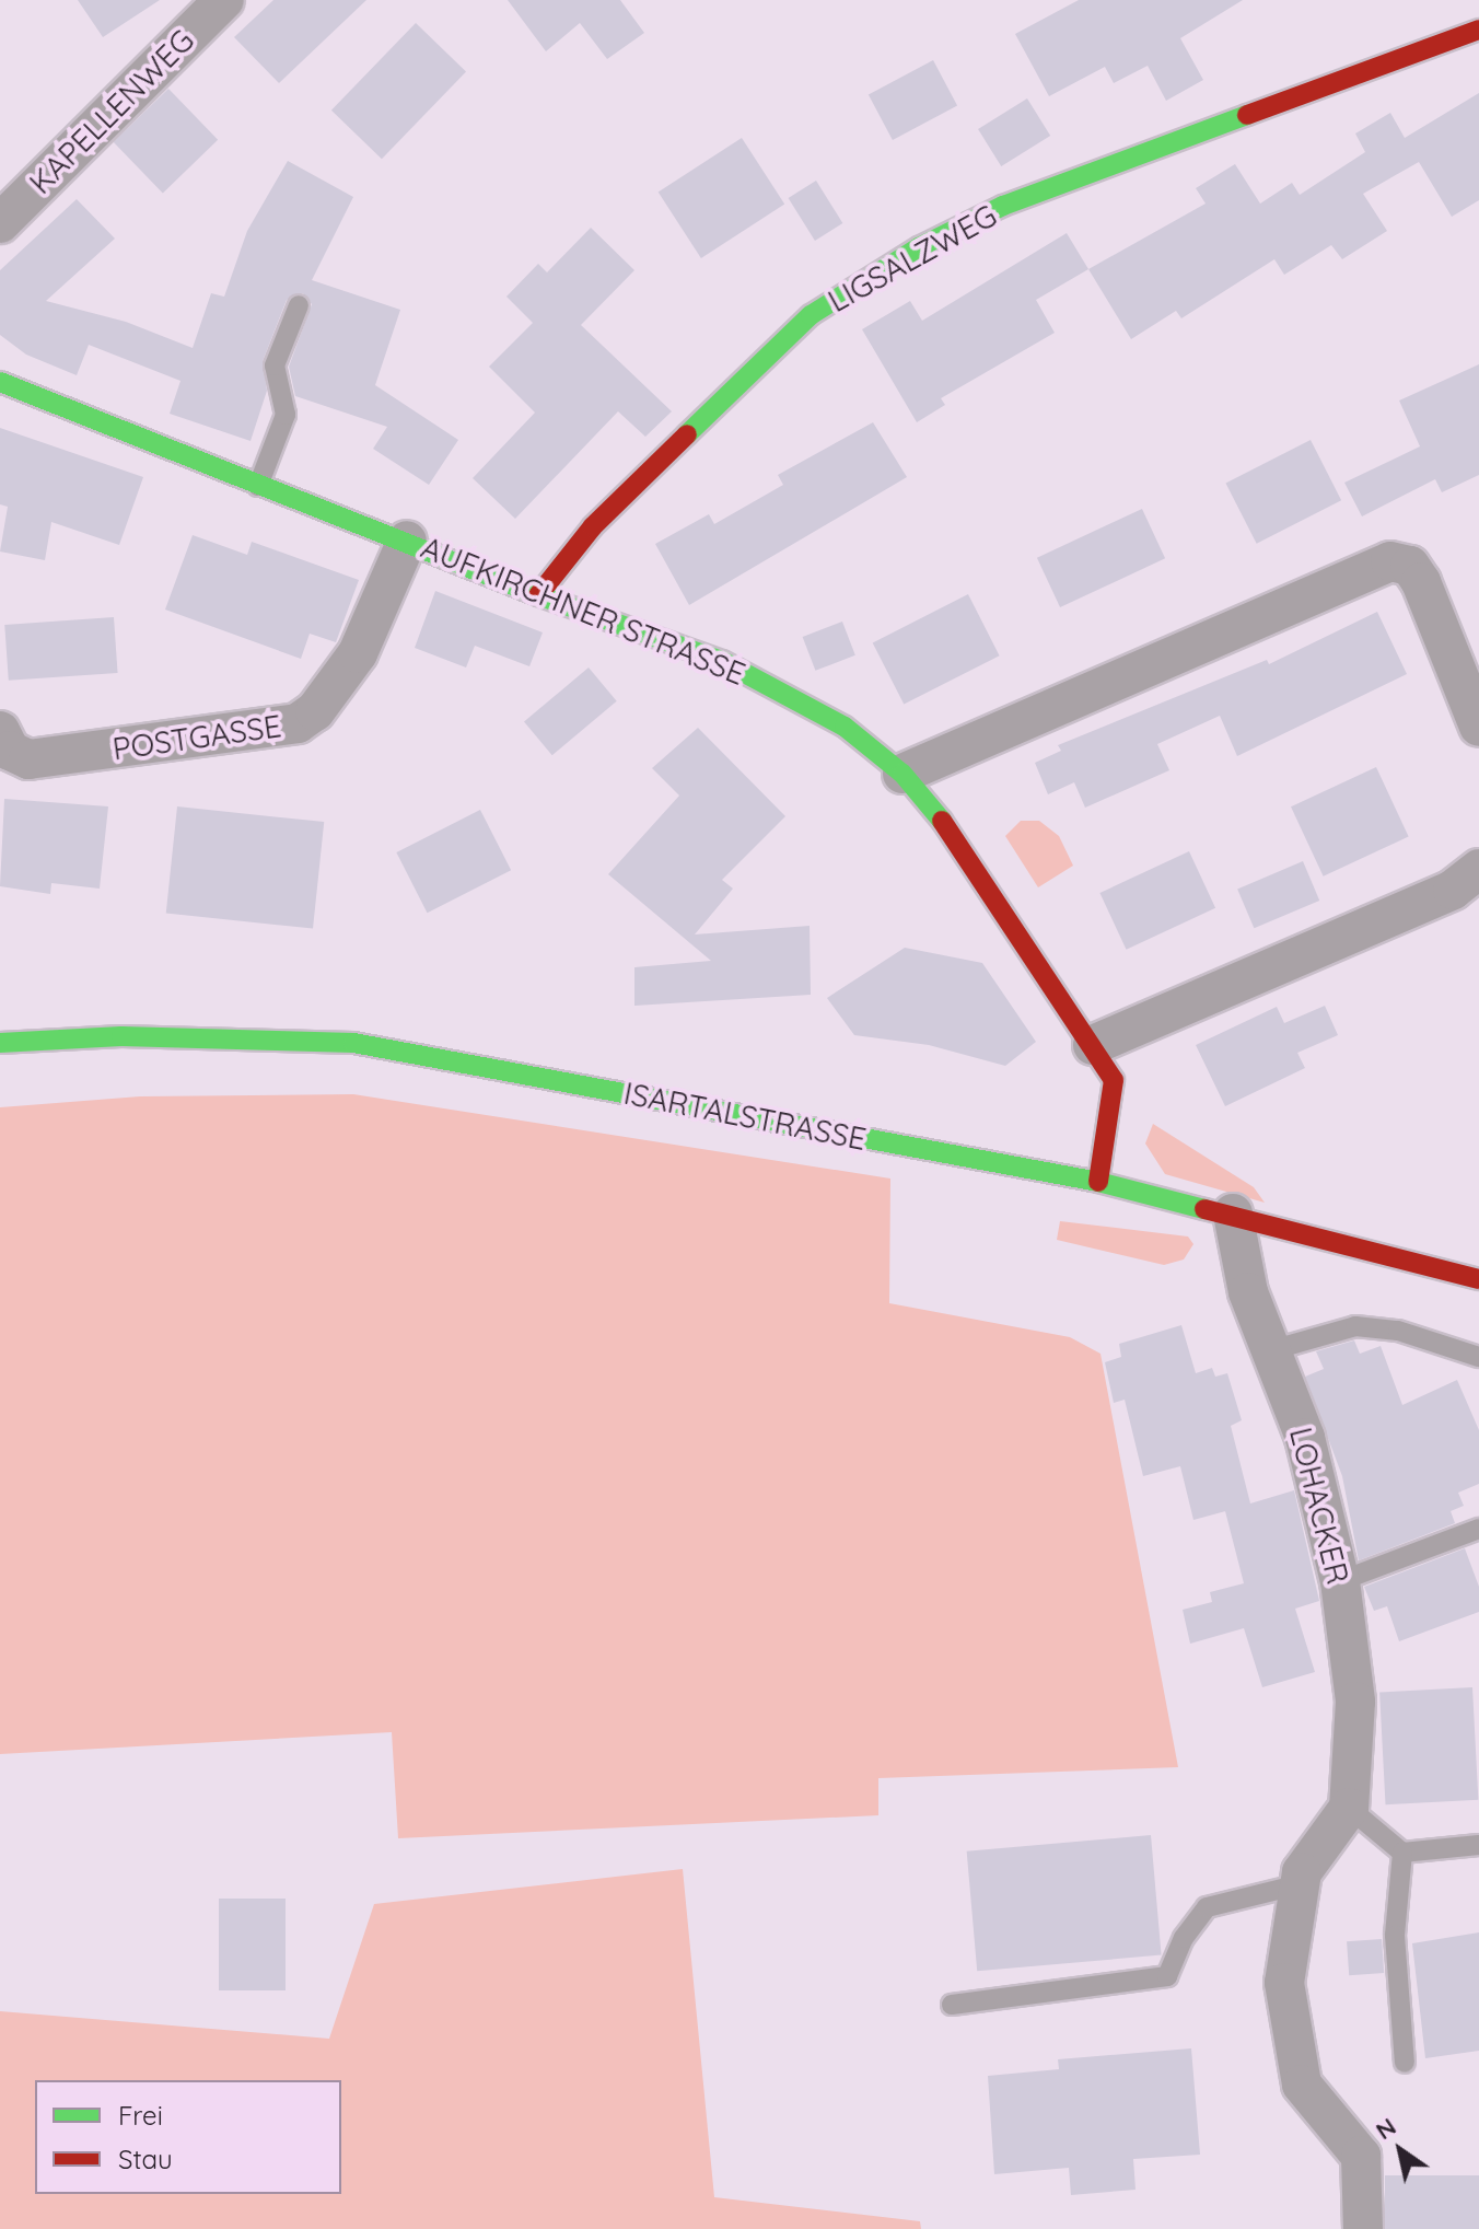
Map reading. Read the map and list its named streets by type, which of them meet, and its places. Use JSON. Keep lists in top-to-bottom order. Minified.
{"streets":{"street":["KAPELLENWEG","LIGSALZWEG","AUFKIRCHNER STRASSE","POSTGASSE","ISARTALSTRASSE","LOHACKER"]},"crossings":[["LIGSALZWEG","AUFKIRCHNER STRASSE"],["AUFKIRCHNER STRASSE","POSTGASSE"],["AUFKIRCHNER STRASSE","ISARTALSTRASSE"],["ISARTALSTRASSE","LOHACKER"]],"legend":["Frei","Stau"],"north":"top left"}
